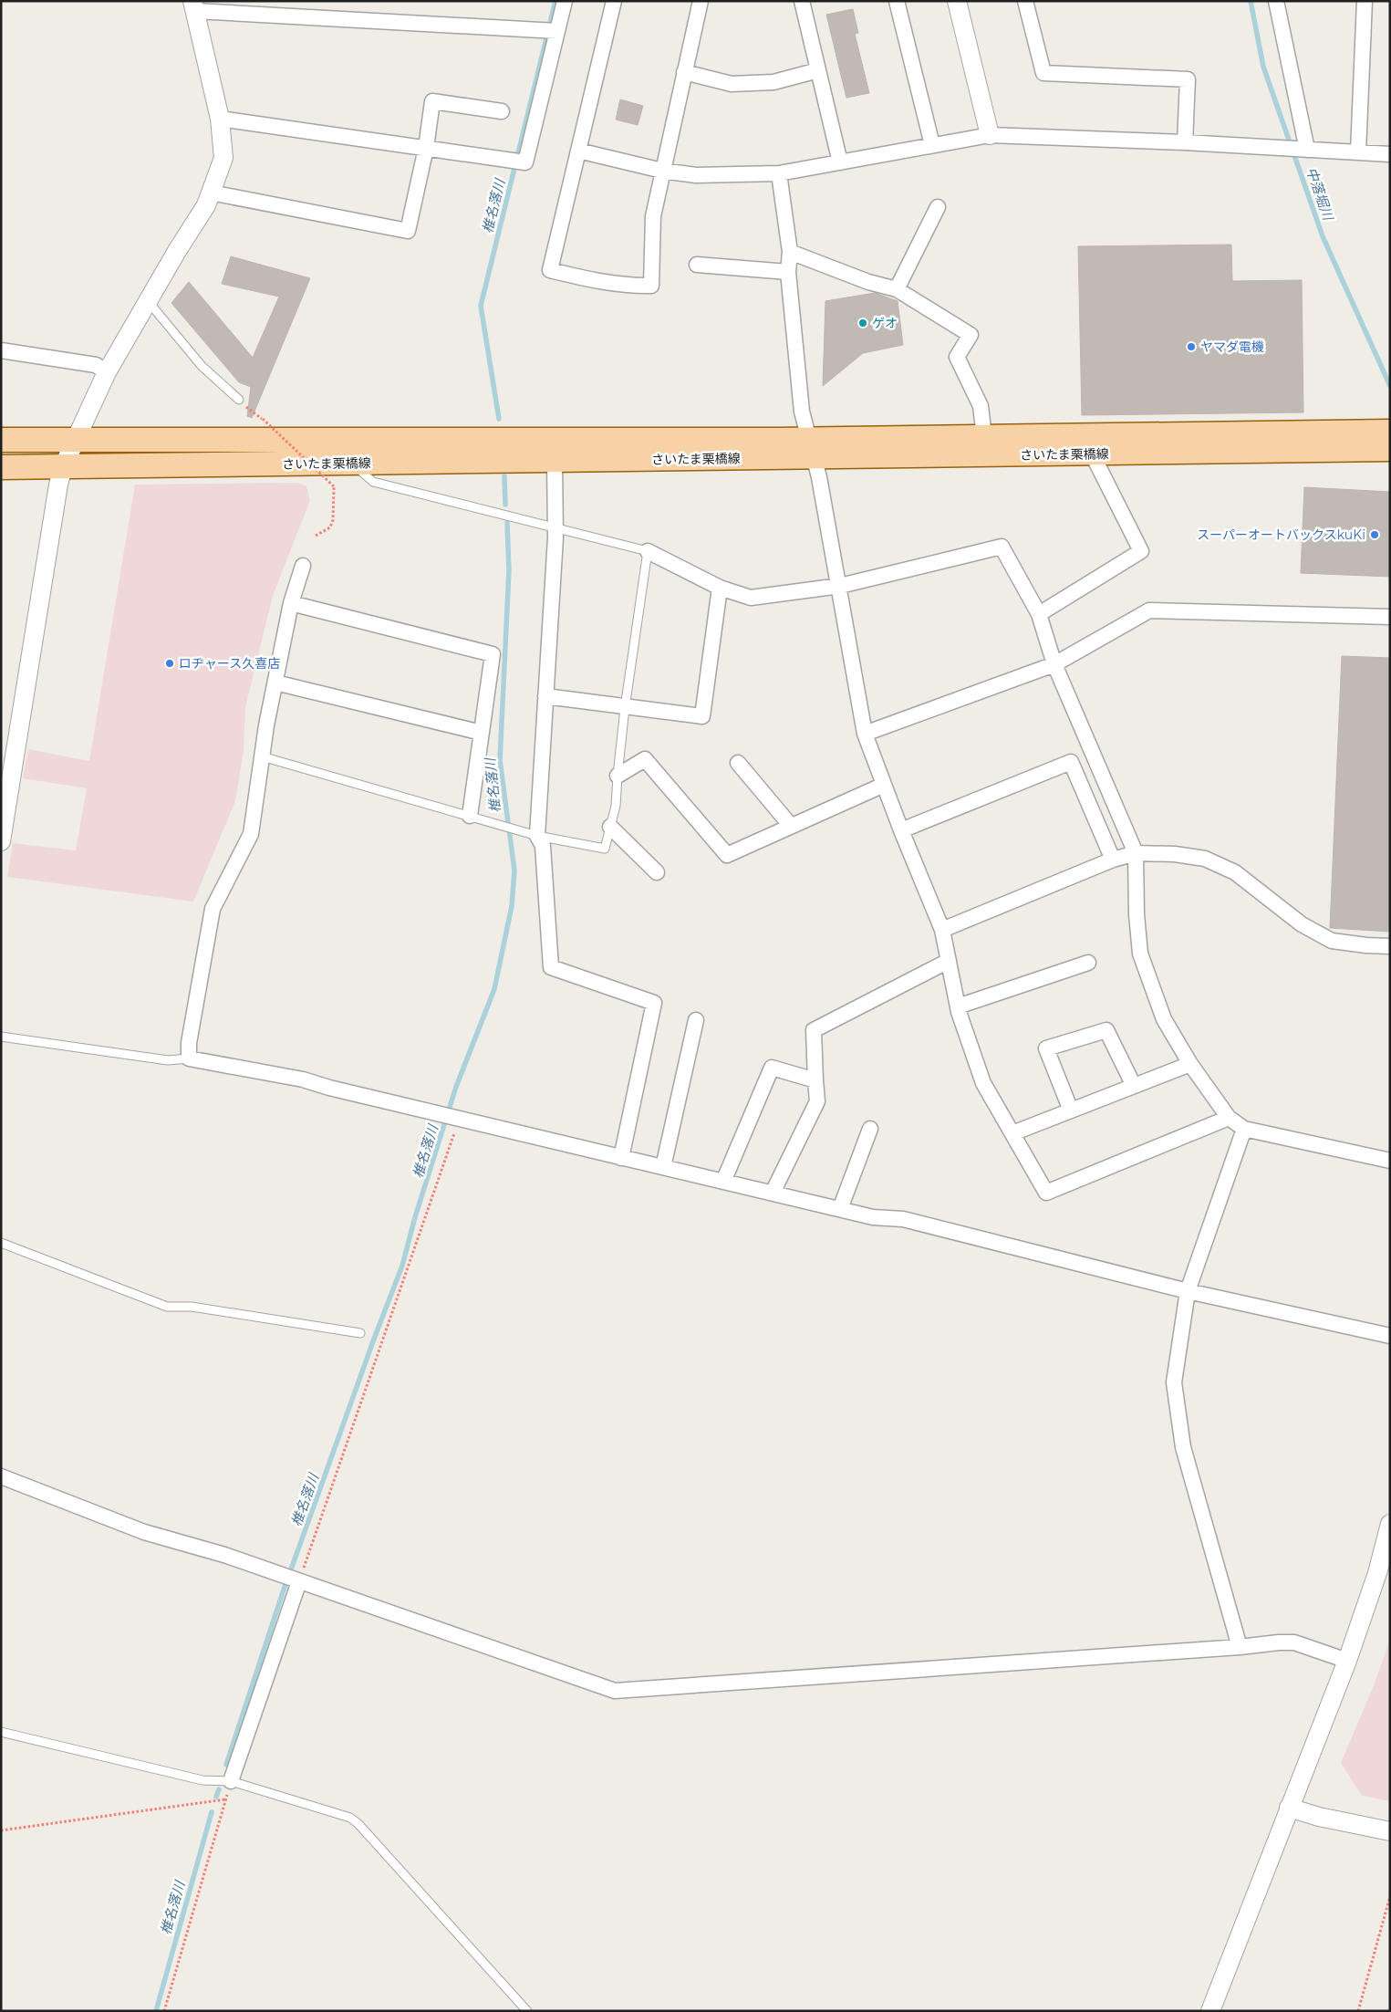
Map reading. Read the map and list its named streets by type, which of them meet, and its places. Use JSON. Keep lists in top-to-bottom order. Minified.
{"streets":{"main road":["さいたま栗橋線"]},"water":["中落堀川","椎名落川"],"places":["ゲオ","ヤマダ電機","スーパーオートバックスkuKi","ロヂャース久喜店"]}
